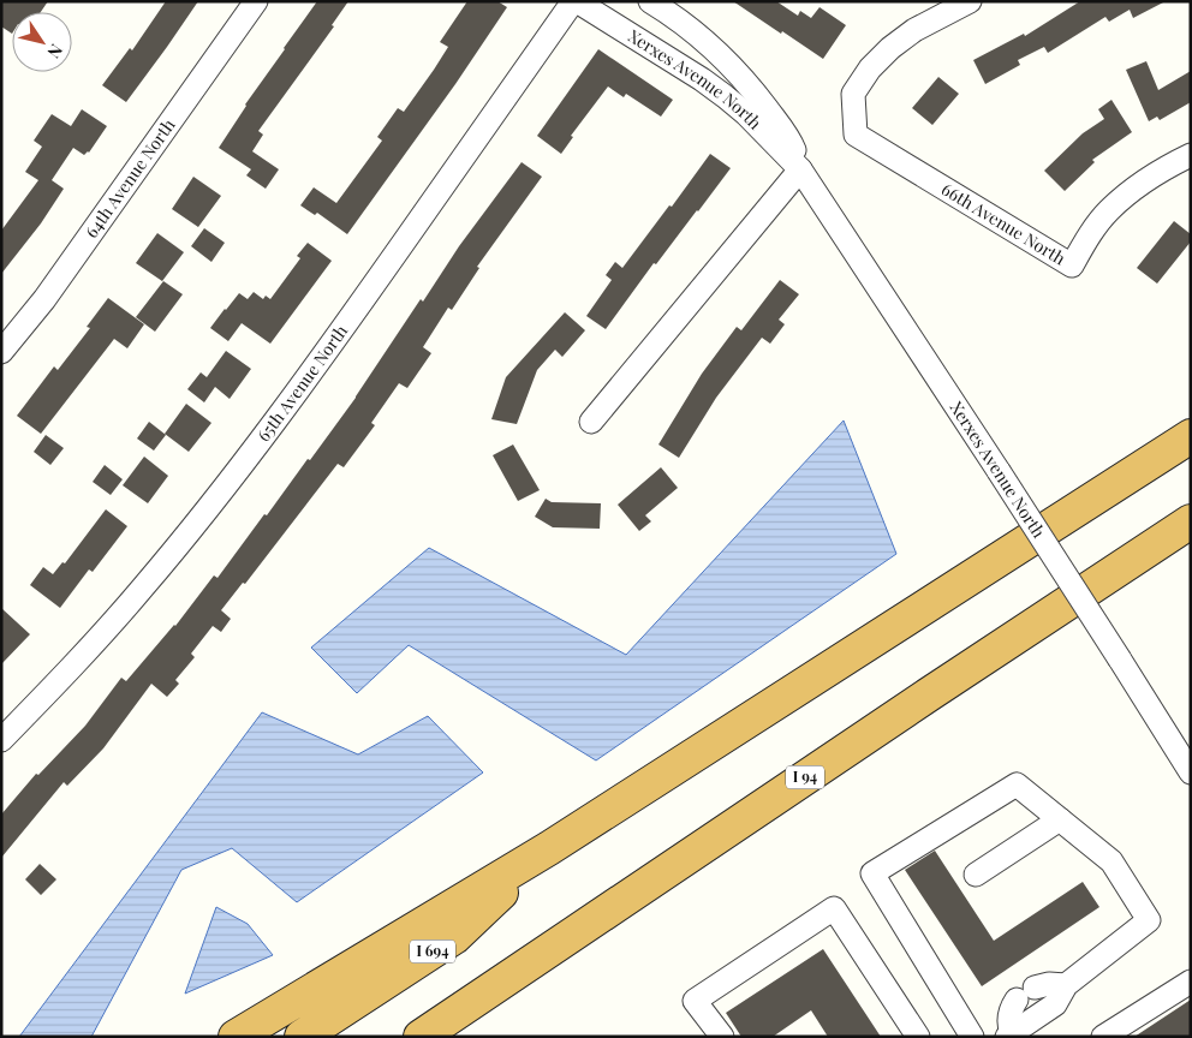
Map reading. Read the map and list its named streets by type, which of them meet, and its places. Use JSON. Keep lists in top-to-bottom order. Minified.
{"streets":{"highway":["I 94","I 694"],"street":["Xerxes Avenue North","64th Avenue North","66th Avenue North","65th Avenue North"]},"crossings":[["Xerxes Avenue North","65th Avenue North"]],"north":"bottom right"}
